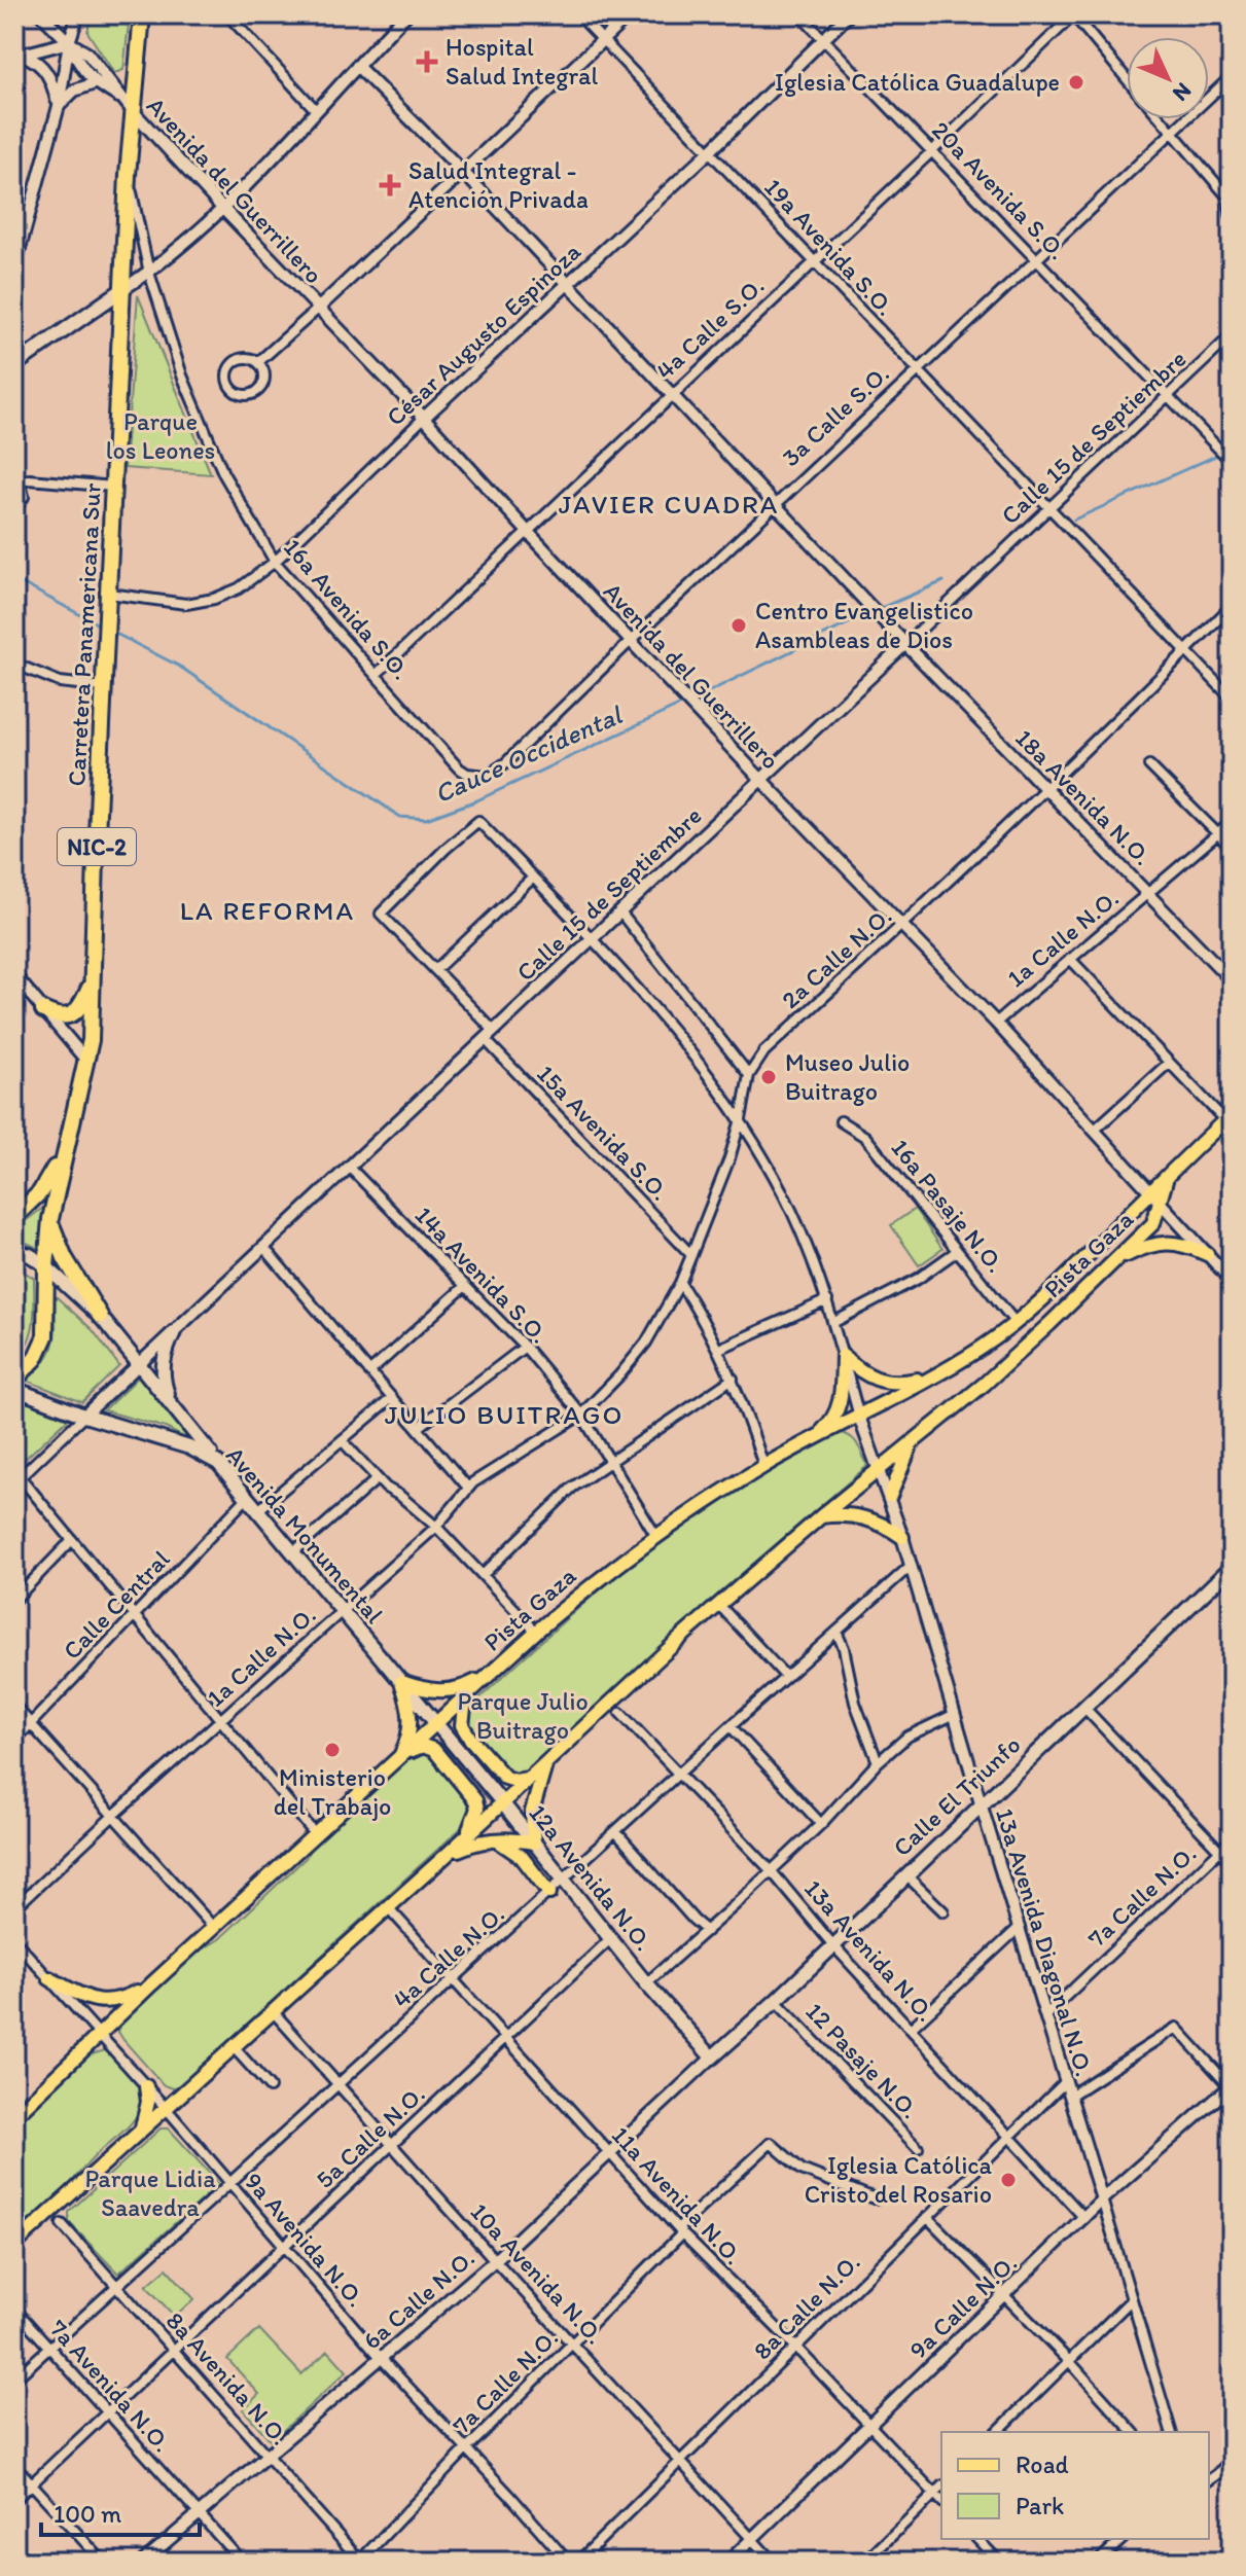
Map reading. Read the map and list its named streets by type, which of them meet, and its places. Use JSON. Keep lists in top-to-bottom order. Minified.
{"streets":{"highway":["Carretera Panamericana Sur","NIC-2"],"main road":["Pista Gaza","Avenida Monumental","Calle El Triunfo","12a Avenida N.O."],"street":["Avenida del Guerrillero","20a Avenida S.O.","19a Avenida S.O.","4a Calle S.O.","César Augusto Espinoza","3a Calle S.O.","Calle 15 de Septiembre","16a Avenida S.O.","18a Avenida N.O.","1a Calle N.O.","2a Calle N.O.","15a Avenida S.O.","16a Pasaje N.O.","14a Avenida S.O.","Calle Central","7a Calle N.O.","13a Avenida Diagonal N.O.","13a Avenida N.O.","4a Calle N.O.","12 Pasaje N.O.","5a Calle N.O.","11a Avenida N.O.","9a Avenida N.O.","10a Avenida N.O.","6a Calle N.O.","8a Calle N.O.","9a Calle N.O.","8a Avenida N.O.","7a Avenida N.O."]},"crossings":[["Avenida del Guerrillero","4a Calle S.O."],["Avenida del Guerrillero","César Augusto Espinoza"],["Avenida del Guerrillero","3a Calle S.O."],["Avenida del Guerrillero","Calle 15 de Septiembre"],["Avenida del Guerrillero","Carretera Panamericana Sur"],["Avenida del Guerrillero","1a Calle N.O."],["Avenida del Guerrillero","2a Calle N.O."],["Avenida del Guerrillero","Pista Gaza"],["20a Avenida S.O.","4a Calle S.O."],["20a Avenida S.O.","César Augusto Espinoza"],["20a Avenida S.O.","3a Calle S.O."],["20a Avenida S.O.","Calle 15 de Septiembre"],["19a Avenida S.O.","4a Calle S.O."],["19a Avenida S.O.","César Augusto Espinoza"],["19a Avenida S.O.","3a Calle S.O."],["19a Avenida S.O.","Calle 15 de Septiembre"],["19a Avenida S.O.","2a Calle N.O."],["4a Calle S.O.","16a Avenida S.O."],["4a Calle S.O.","18a Avenida N.O."],["César Augusto Espinoza","16a Avenida S.O."],["César Augusto Espinoza","Carretera Panamericana Sur"],["César Augusto Espinoza","18a Avenida N.O."],["3a Calle S.O.","16a Avenida S.O."],["3a Calle S.O.","18a Avenida N.O."],["Calle 15 de Septiembre","18a Avenida N.O."],["Calle 15 de Septiembre","15a Avenida S.O."],["Calle 15 de Septiembre","14a Avenida S.O."],["Calle 15 de Septiembre","Avenida Monumental"],["16a Avenida S.O.","Carretera Panamericana Sur"],["Carretera Panamericana Sur","NIC-2"],["18a Avenida N.O.","1a Calle N.O."],["18a Avenida N.O.","2a Calle N.O."],["1a Calle N.O.","2a Calle N.O."],["1a Calle N.O.","14a Avenida S.O."],["1a Calle N.O.","Avenida Monumental"],["2a Calle N.O.","15a Avenida S.O."],["2a Calle N.O.","14a Avenida S.O."],["16a Pasaje N.O.","Pista Gaza"],["Pista Gaza","14a Avenida S.O."],["Pista Gaza","Avenida Monumental"],["Pista Gaza","12a Avenida N.O."],["Pista Gaza","13a Avenida Diagonal N.O."],["Pista Gaza","11a Avenida N.O."],["Pista Gaza","9a Avenida N.O."],["Pista Gaza","10a Avenida N.O."],["Avenida Monumental","Calle Central"],["Avenida Monumental","12a Avenida N.O."],["Calle El Triunfo","12a Avenida N.O."],["Calle El Triunfo","13a Avenida Diagonal N.O."],["Calle El Triunfo","13a Avenida N.O."],["Calle El Triunfo","12 Pasaje N.O."],["Calle El Triunfo","6a Calle N.O."],["12a Avenida N.O.","4a Calle N.O."],["12a Avenida N.O.","5a Calle N.O."],["12a Avenida N.O.","6a Calle N.O."],["7a Calle N.O.","13a Avenida Diagonal N.O."],["7a Calle N.O.","11a Avenida N.O."],["7a Calle N.O.","9a Avenida N.O."],["7a Calle N.O.","10a Avenida N.O."],["7a Calle N.O.","8a Avenida N.O."],["13a Avenida Diagonal N.O.","4a Calle N.O."],["13a Avenida Diagonal N.O.","8a Calle N.O."],["13a Avenida Diagonal N.O.","9a Calle N.O."],["13a Avenida N.O.","4a Calle N.O."],["13a Avenida N.O.","8a Calle N.O."],["13a Avenida N.O.","9a Calle N.O."],["4a Calle N.O.","11a Avenida N.O."],["4a Calle N.O.","9a Avenida N.O."],["4a Calle N.O.","10a Avenida N.O."],["4a Calle N.O.","8a Avenida N.O."],["4a Calle N.O.","7a Avenida N.O."],["5a Calle N.O.","11a Avenida N.O."],["5a Calle N.O.","9a Avenida N.O."],["5a Calle N.O.","10a Avenida N.O."],["5a Calle N.O.","8a Avenida N.O."],["5a Calle N.O.","7a Avenida N.O."],["11a Avenida N.O.","6a Calle N.O."],["11a Avenida N.O.","8a Calle N.O."],["11a Avenida N.O.","9a Calle N.O."],["9a Avenida N.O.","6a Calle N.O."],["10a Avenida N.O.","6a Calle N.O."],["10a Avenida N.O.","8a Calle N.O."],["10a Avenida N.O.","9a Calle N.O."],["6a Calle N.O.","8a Avenida N.O."],["6a Calle N.O.","7a Avenida N.O."]],"districts":["JAVIER CUADRA","LA REFORMA","JULIO BUITRAGO"],"water":["Cauce Occidental"],"parks":["Parque los Leones","Parque Julio Buitrago","Parque Lidia Saavedra"],"places":{"health":["Hospital Salud Integral","Salud Integral - Atención Privada"],"other":["Iglesia Católica Guadalupe","Centro Evangelistico Asambleas de Dios","Museo Julio Buitrago","Ministerio del Trabajo","Iglesia Católica Cristo del Rosario"]},"legend":["Road","Park"],"scale_bar":"100 m","north":"bottom right"}
